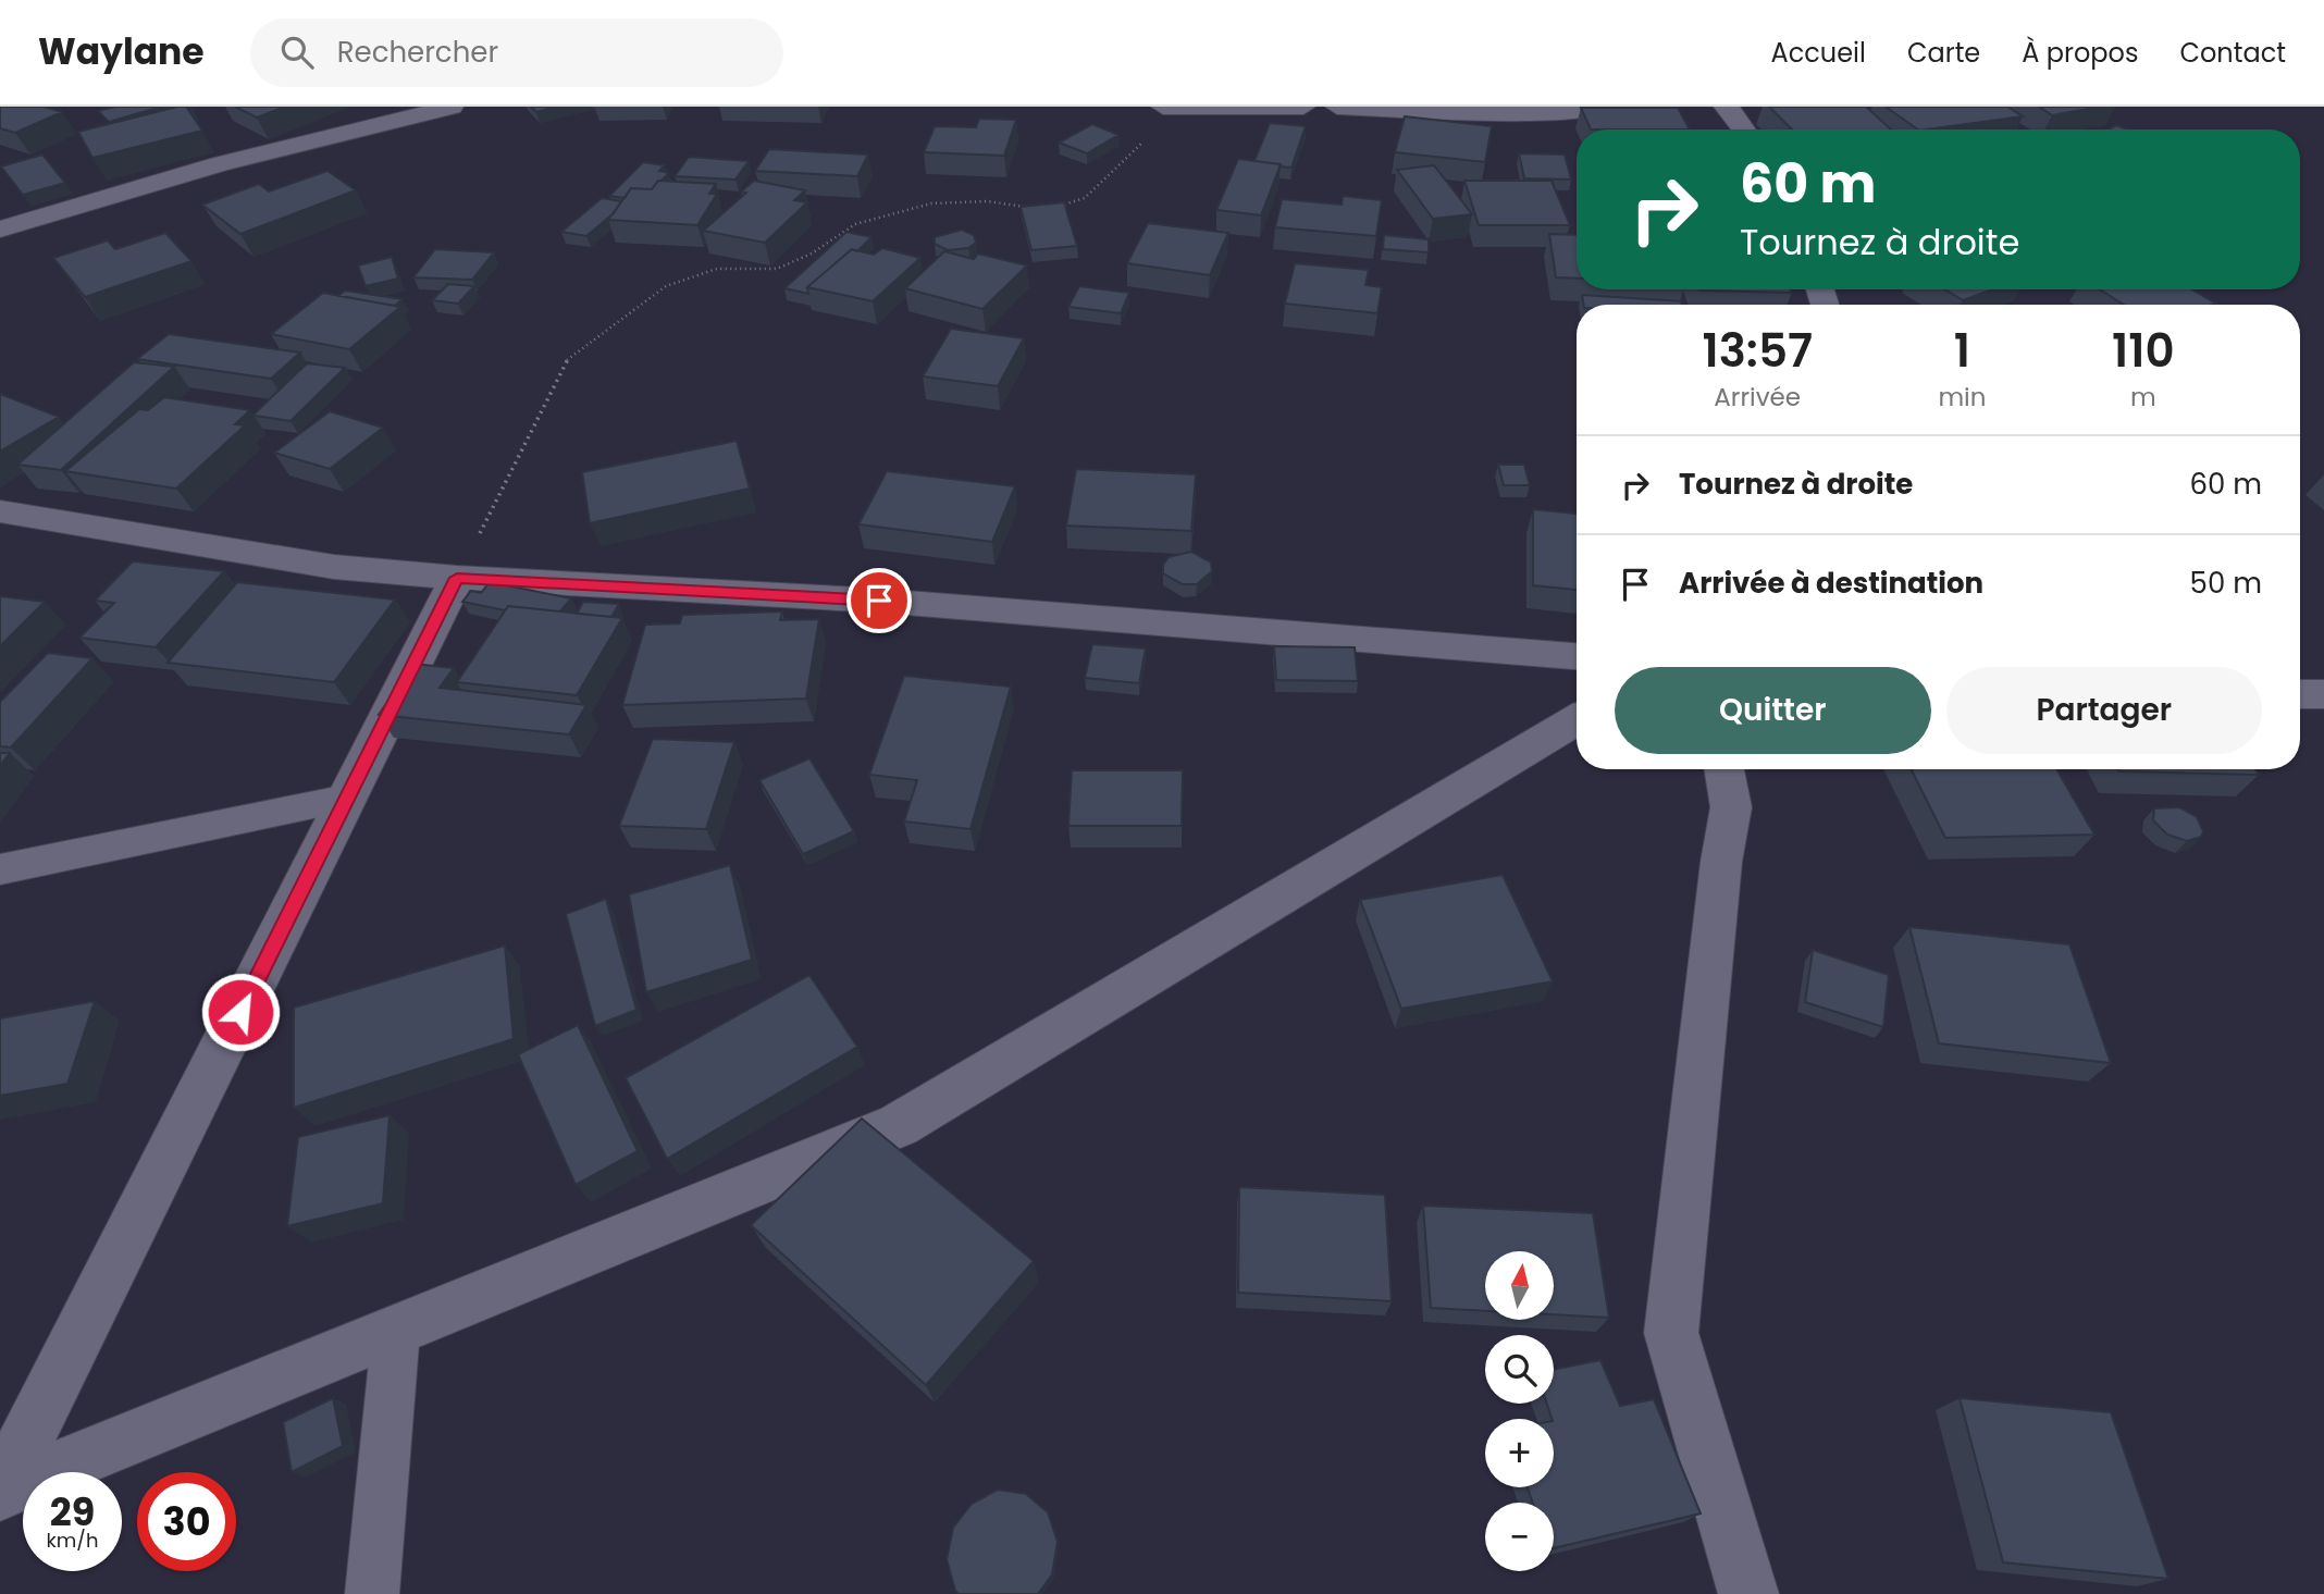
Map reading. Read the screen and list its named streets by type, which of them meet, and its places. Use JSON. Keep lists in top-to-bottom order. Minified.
{"north":"top","page":{"header":"Waylane","search":"Rechercher","nav":["Accueil","Carte","À propos","Contact"],"turn":["60 m","Tournez à droite"],"eta":["13:57","Arrivée","1","min","110","m"],"list":[{"name":"Tournez à droite","value":"60 m"},{"name":"Arrivée à destination","value":"50 m"}],"buttons":["Quitter","Partager"],"map_buttons":["+","−"],"speed":"29 km/h","limit":"30"}}
